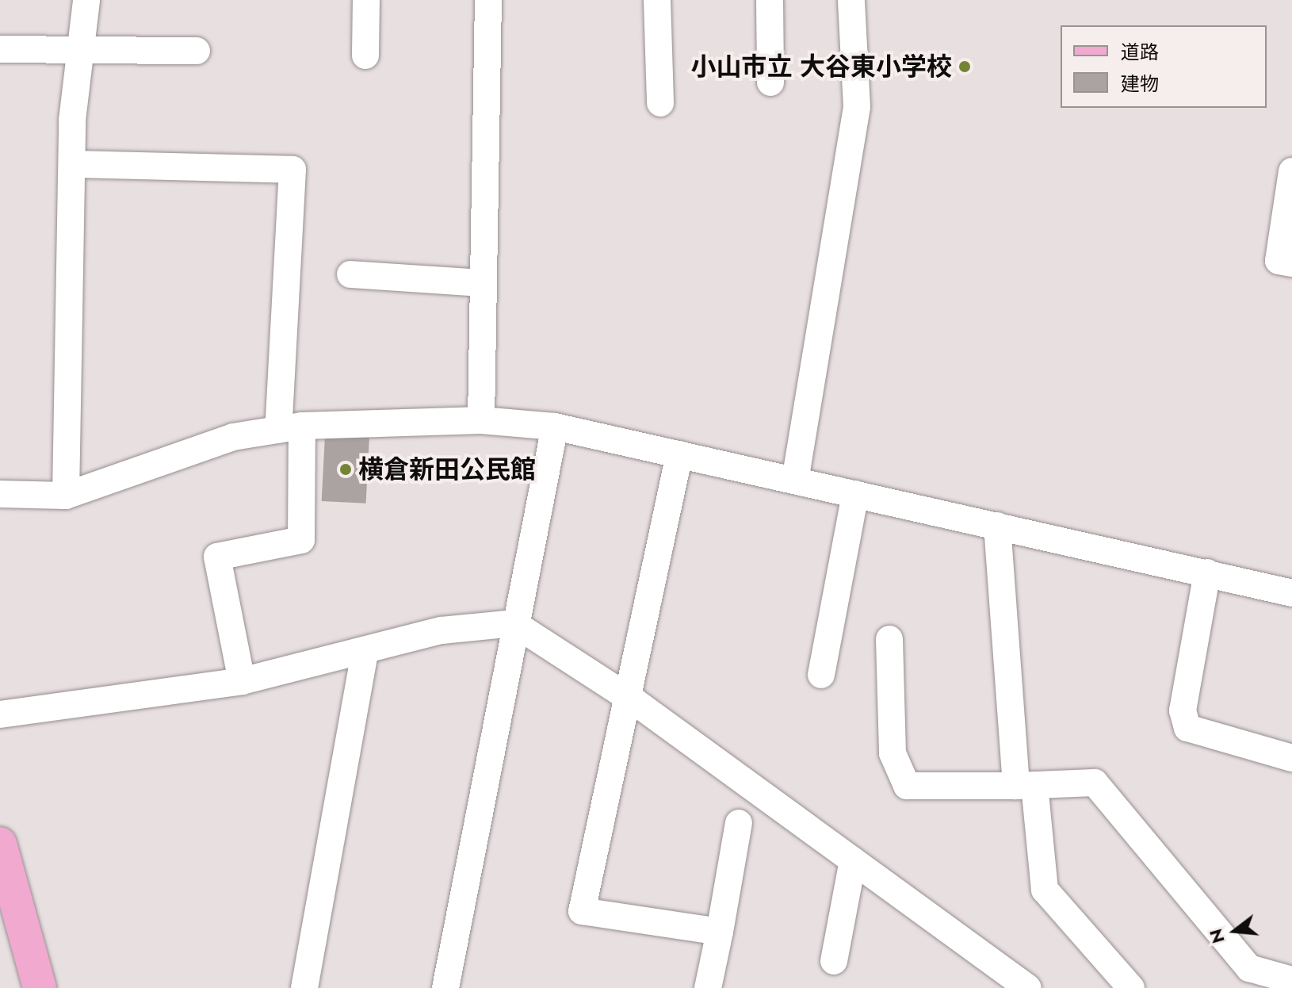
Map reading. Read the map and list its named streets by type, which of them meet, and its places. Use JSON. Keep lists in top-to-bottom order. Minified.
{"places":["小山市立 大谷東小学校","横倉新田公民館"],"legend":["道路","建物"],"north":"left"}
